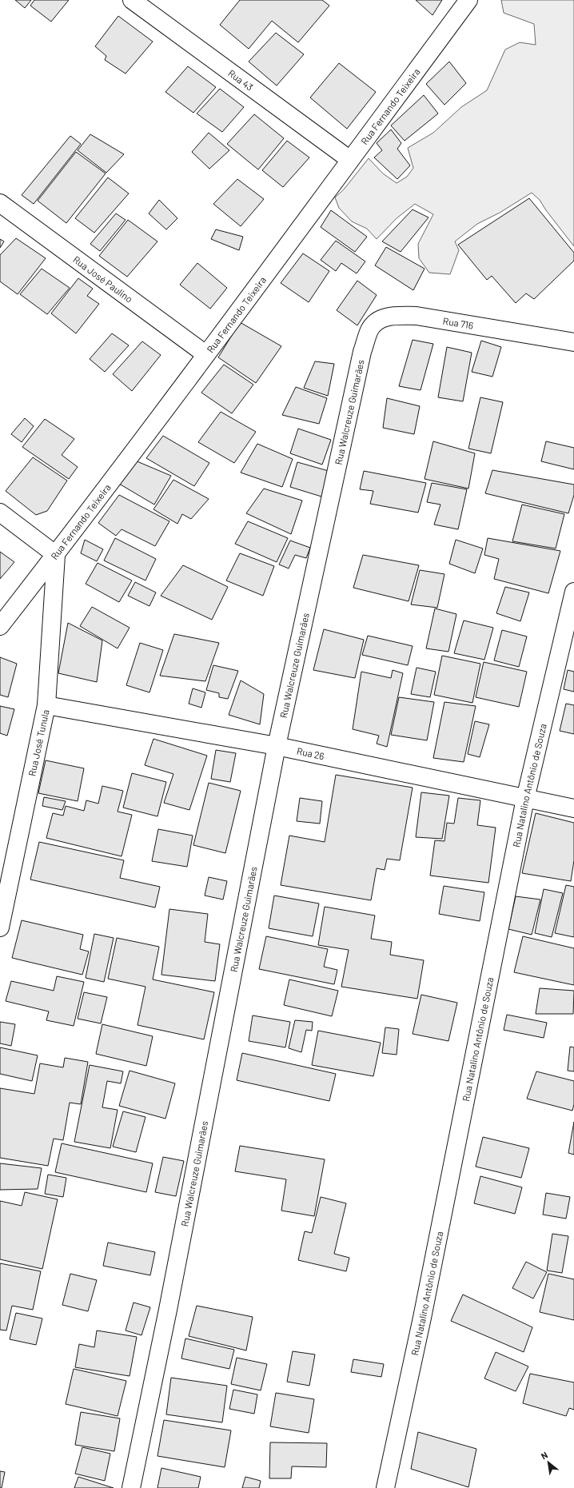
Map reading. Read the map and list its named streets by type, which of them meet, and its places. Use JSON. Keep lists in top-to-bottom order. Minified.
{"streets":{"street":["Rua 43","Rua Fernando Teixeira","Rua José Paulino","Rua 716","Rua Walcreuze Guimarães","Rua José Tunula","Rua 26","Rua Natalino Antônio de Souza"]},"crossings":[["Rua 43","Rua Fernando Teixeira"],["Rua Fernando Teixeira","Rua José Paulino"],["Rua Fernando Teixeira","Rua José Tunula"],["Rua 716","Rua Walcreuze Guimarães"],["Rua Walcreuze Guimarães","Rua 26"],["Rua José Tunula","Rua 26"],["Rua 26","Rua Natalino Antônio de Souza"]],"north":"top left"}
